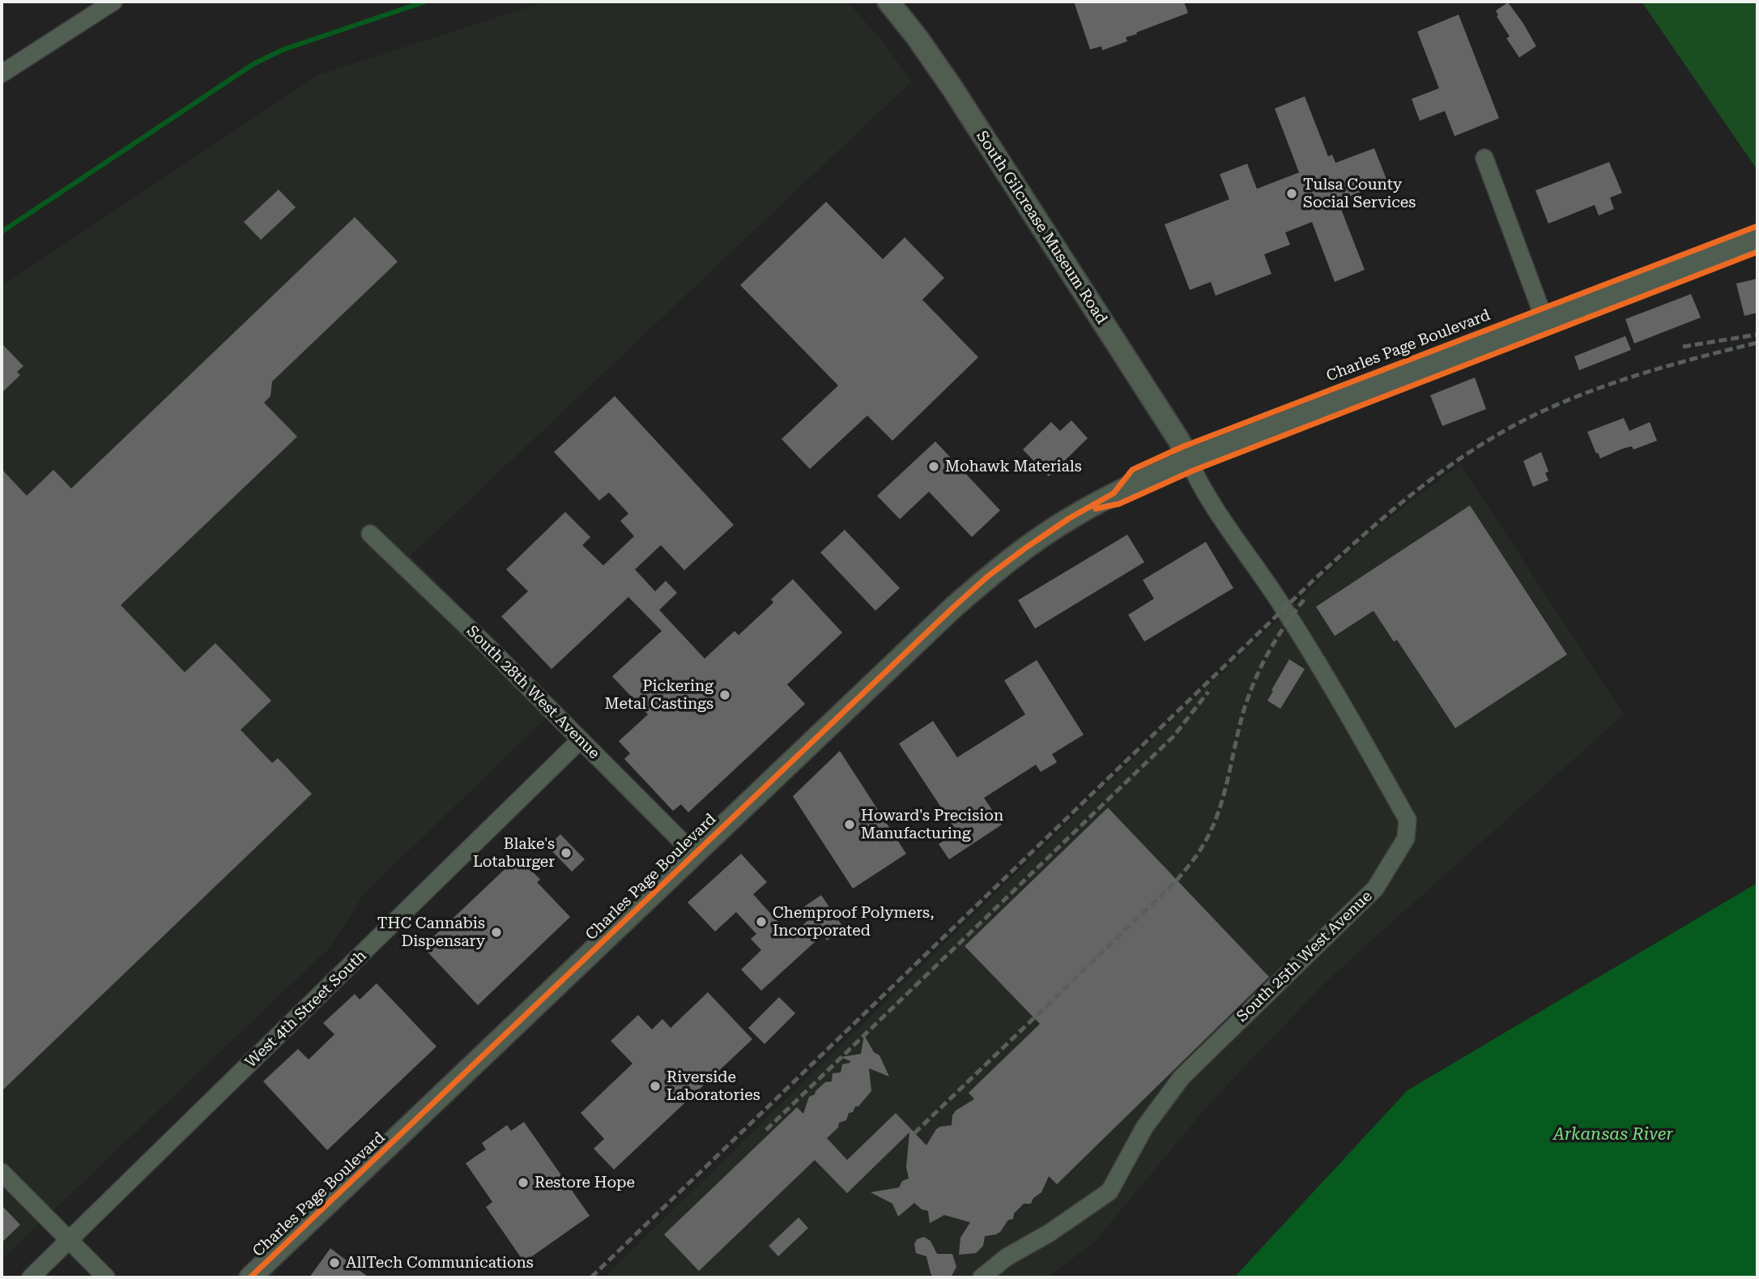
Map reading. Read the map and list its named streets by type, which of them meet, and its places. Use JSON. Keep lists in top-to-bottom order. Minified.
{"streets":{"main road":["South Gilcrease Museum Road","Charles Page Boulevard"],"street":["South 28th West Avenue","South 25th West Avenue","West 4th Street South"]},"crossings":[["South Gilcrease Museum Road","Charles Page Boulevard"],["South Gilcrease Museum Road","South 25th West Avenue"],["Charles Page Boulevard","South 28th West Avenue"],["Charles Page Boulevard","South 25th West Avenue"],["South 28th West Avenue","West 4th Street South"]],"water":["Arkansas River"],"places":["Tulsa County Social Services","Mohawk Materials","Pickering Metal Castings","Howard's Precision Manufacturing","Blake's Lotaburger","Chemproof Polymers, Incorporated","THC Cannabis Dispensary","Riverside Laboratories","Restore Hope","AllTech Communications"]}
